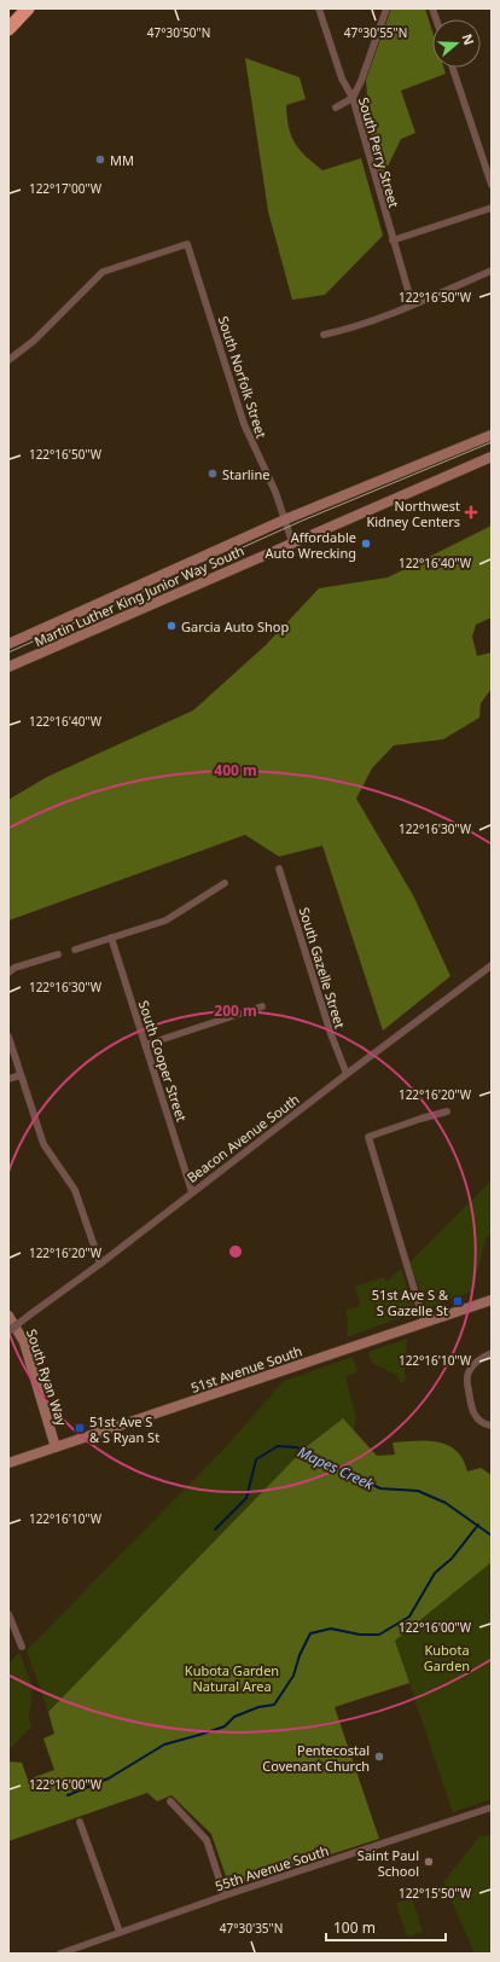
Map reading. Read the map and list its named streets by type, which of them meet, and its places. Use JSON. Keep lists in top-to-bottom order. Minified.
{"streets":{"main road":["Martin Luther King Junior Way South","51st Avenue South","South Ryan Way"],"street":["South Perry Street","South Norfolk Street","South Gazelle Street","South Cooper Street","Beacon Avenue South","55th Avenue South"]},"crossings":[["South Norfolk Street","Martin Luther King Junior Way South"],["South Gazelle Street","Beacon Avenue South"],["South Cooper Street","Beacon Avenue South"],["51st Avenue South","South Ryan Way"]],"water":["Mapes Creek"],"parks":["Kubota Garden","Kubota Garden Natural Area"],"places":{"other":["MM","Starline","Affordable Auto Wrecking","Garcia Auto Shop","Pentecostal Covenant Church","Saint Paul School"],"health":["Northwest Kidney Centers"],"transit":["51st Ave S & S Gazelle St","51st Ave S & S Ryan St"]},"scale_bar":"100 m","north":"right","coordinates":["47°30'50\"N","47°30'55\"N","122°17'00\"W","122°16'50\"W","122°16'40\"W","122°16'30\"W","122°16'20\"W","122°16'10\"W","122°16'00\"W","122°15'50\"W","47°30'35\"N"],"rings":["400 m","200 m"]}
